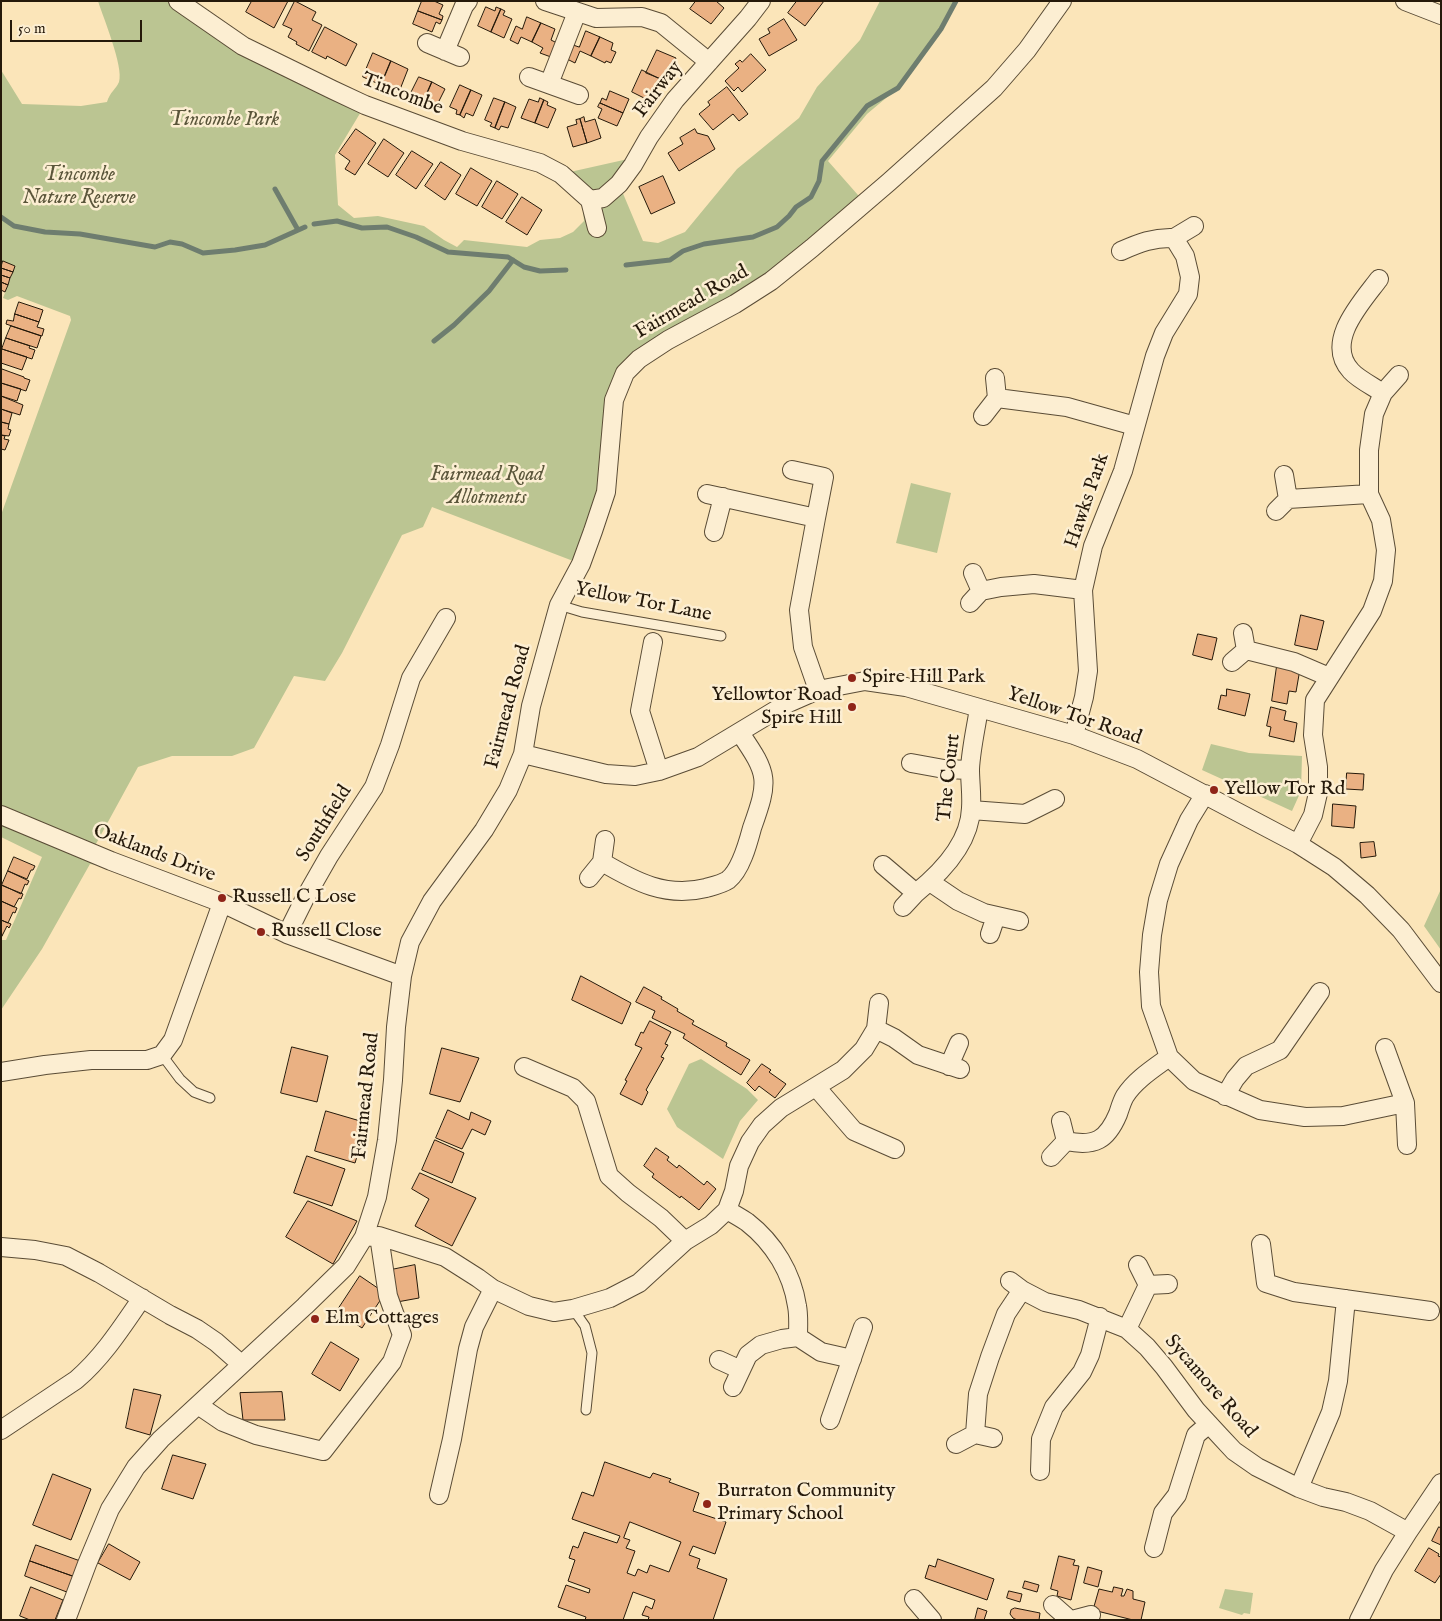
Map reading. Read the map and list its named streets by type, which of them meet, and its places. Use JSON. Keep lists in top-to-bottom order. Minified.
{"streets":{"street":["Fairway","Tincombe","Fairmead Road","Hawks Park","Yellow Tor Road","The Court","Southfield","Oaklands Drive","Sycamore Road"],"lane":["Yellow Tor Lane"]},"crossings":[["Fairway","Tincombe"],["Fairmead Road","Yellow Tor Lane"],["Fairmead Road","Yellow Tor Road"],["Fairmead Road","Oaklands Drive"],["Hawks Park","Yellow Tor Road"],["Yellow Tor Road","The Court"],["Southfield","Oaklands Drive"]],"parks":["Tincombe Park","Tincombe Nature Reserve","Fairmead Road Allotments"],"places":["Spire Hill Park","Yellowtor Road Spire Hill","Yellow Tor Rd","Russell C Lose","Russell Close","Elm Cottages","Burraton Community Primary School"],"scale_bar":"50 m"}
